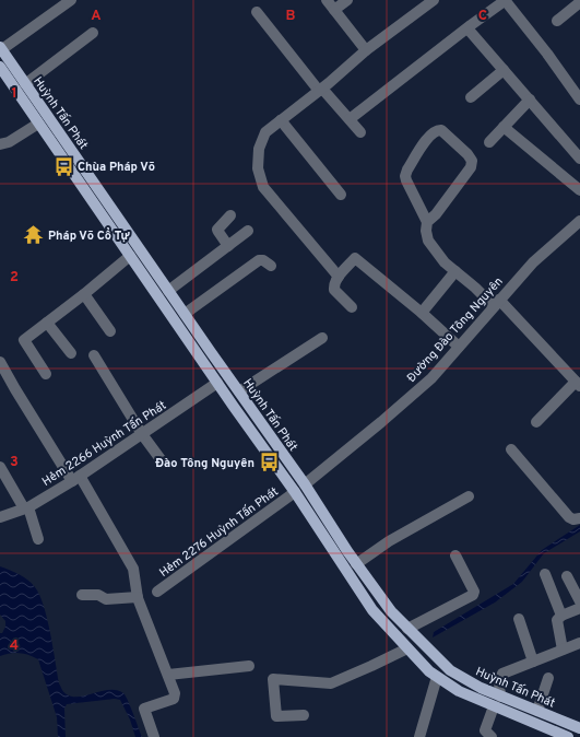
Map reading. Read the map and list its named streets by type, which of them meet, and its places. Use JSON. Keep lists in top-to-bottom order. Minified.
{"streets":{"main road":["Huỳnh Tấn Phát"],"street":["Đường Đào Tông Nguyên","Hẻm 2266 Huỳnh Tấn Phát","Hẻm 2276 Huỳnh Tấn Phát"]},"crossings":[["Huỳnh Tấn Phát","Đường Đào Tông Nguyên"],["Huỳnh Tấn Phát","Hẻm 2266 Huỳnh Tấn Phát"],["Huỳnh Tấn Phát","Hẻm 2276 Huỳnh Tấn Phát"]],"places":{"bus stop":["Chùa Pháp Võ","Đào Tông Nguyên"],"temple":["Pháp Võ Cổ Tự"]},"grid":{"columns":["A","B","C"],"rows":["1","2","3","4"]}}
